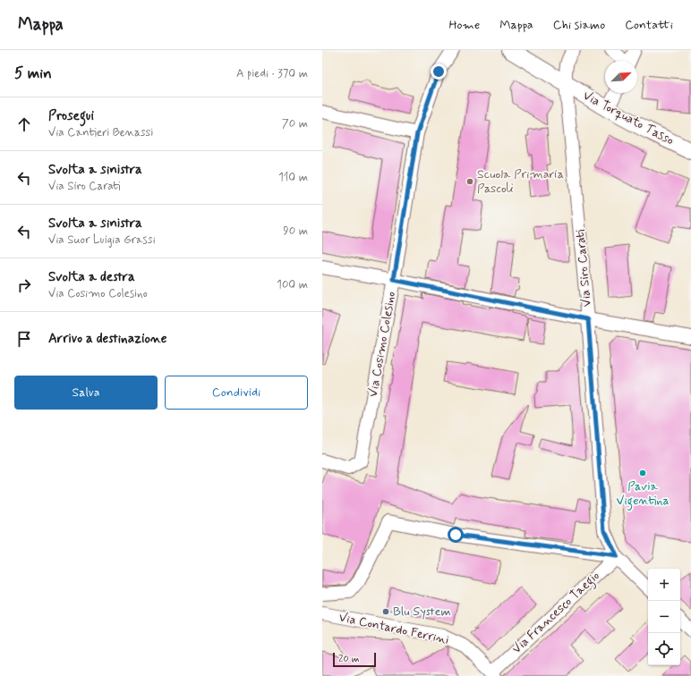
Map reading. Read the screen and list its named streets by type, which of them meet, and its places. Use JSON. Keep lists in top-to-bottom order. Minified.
{"streets":{"street":["Via Torquato Tasso","Via Siro Carati","Via Cosimo Colesino","Via Francesco Taegio","Via Contardo Ferrini"]},"crossings":[["Via Torquato Tasso","Via Siro Carati"],["Via Siro Carati","Via Francesco Taegio"],["Via Francesco Taegio","Via Contardo Ferrini"]],"places":["Scuola Primaria Pascoli","Pavia Vigentina","Blu System"],"scale_bar":"20 m","north":"top right","page":{"header":"Mappa","nav":["Home","Mappa","Chi siamo","Contatti"],"heading":["5 min","A piedi · 370 m"],"list":[["Prosegui","Via Cantieri Benassi","70 m"],["Svolta a sinistra","Via Siro Carati","110 m"],["Svolta a sinistra","Via Suor Luigia Grassi","90 m"],["Svolta a destra","Via Cosimo Colesino","100 m"],"Arrivo a destinazione"],"buttons":["Salva","Condividi"],"map_buttons":["+","−"],"scale":"20 m"}}
